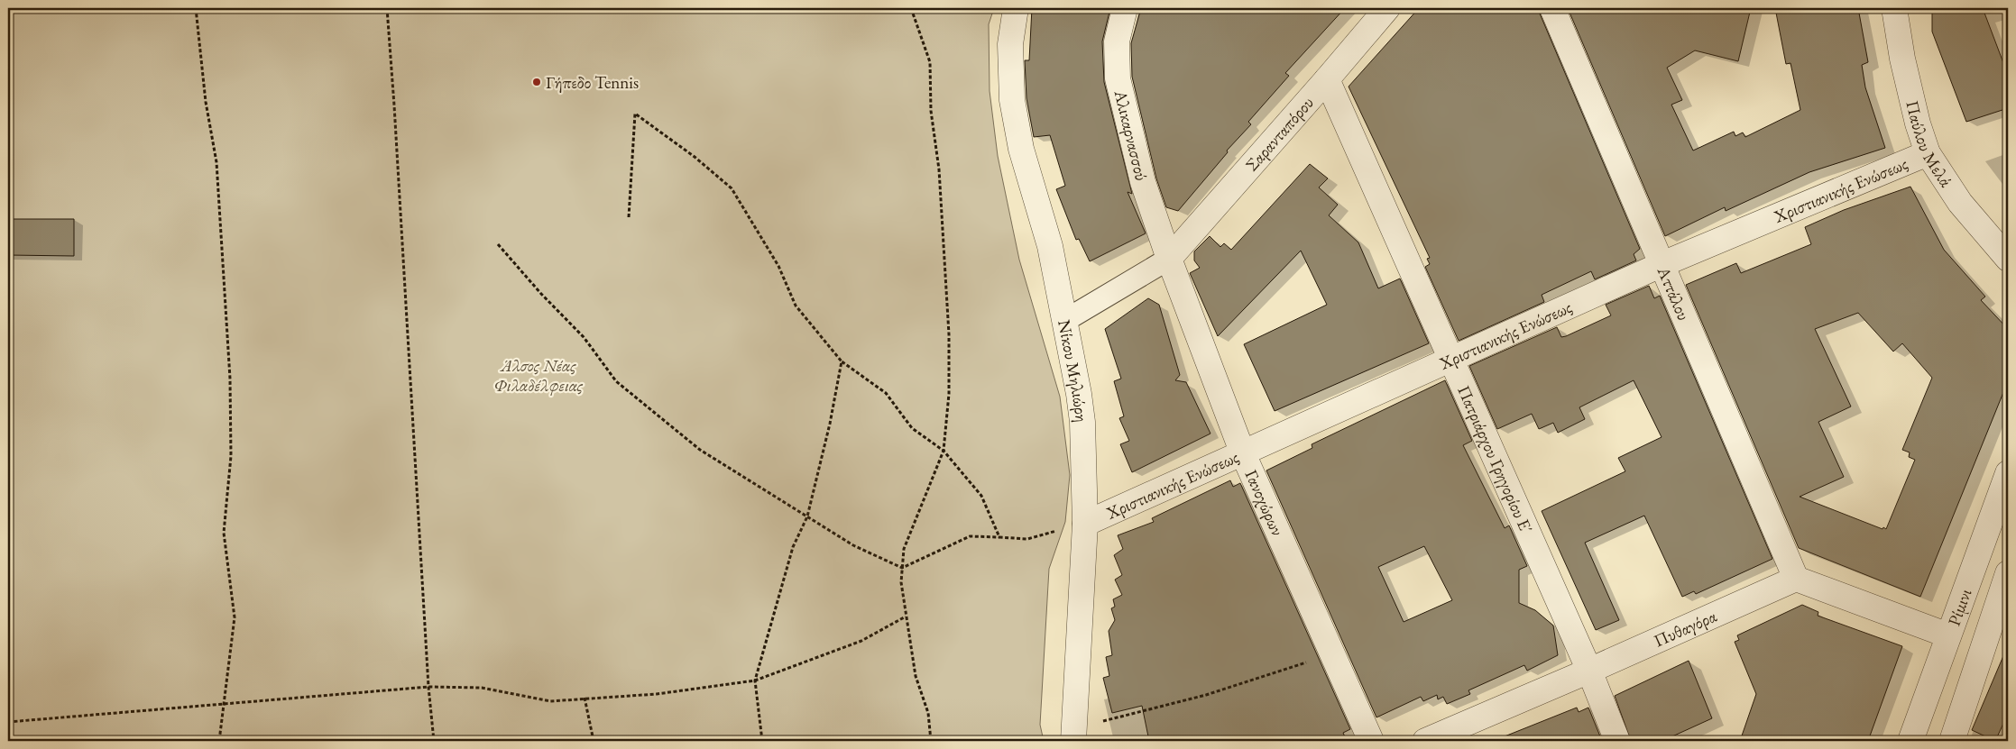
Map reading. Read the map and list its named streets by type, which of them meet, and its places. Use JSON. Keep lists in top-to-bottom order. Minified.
{"streets":{"street":["Σαρανταπόρου","Αλικαρνασσού","Παύλου Μελά","Χριστιανικής Ενώσεως","Αττάλου","Νίκου Μηλιώρη","Πατριάρχου Γρηγορίου Ε΄","Γανοχώρων","Ρίμινι","Πυθαγόρα"]},"crossings":[["Σαρανταπόρου","Αλικαρνασσού"],["Σαρανταπόρου","Πατριάρχου Γρηγορίου Ε΄"],["Σαρανταπόρου","Γανοχώρων"],["Αλικαρνασσού","Γανοχώρων"],["Παύλου Μελά","Χριστιανικής Ενώσεως"],["Χριστιανικής Ενώσεως","Αττάλου"],["Χριστιανικής Ενώσεως","Νίκου Μηλιώρη"],["Χριστιανικής Ενώσεως","Πατριάρχου Γρηγορίου Ε΄"],["Χριστιανικής Ενώσεως","Γανοχώρων"],["Αττάλου","Πυθαγόρα"],["Πατριάρχου Γρηγορίου Ε΄","Πυθαγόρα"]],"parks":["Άλσος Νέας Φιλαδέλφειας"],"places":["Γήπεδο Tennis"]}
